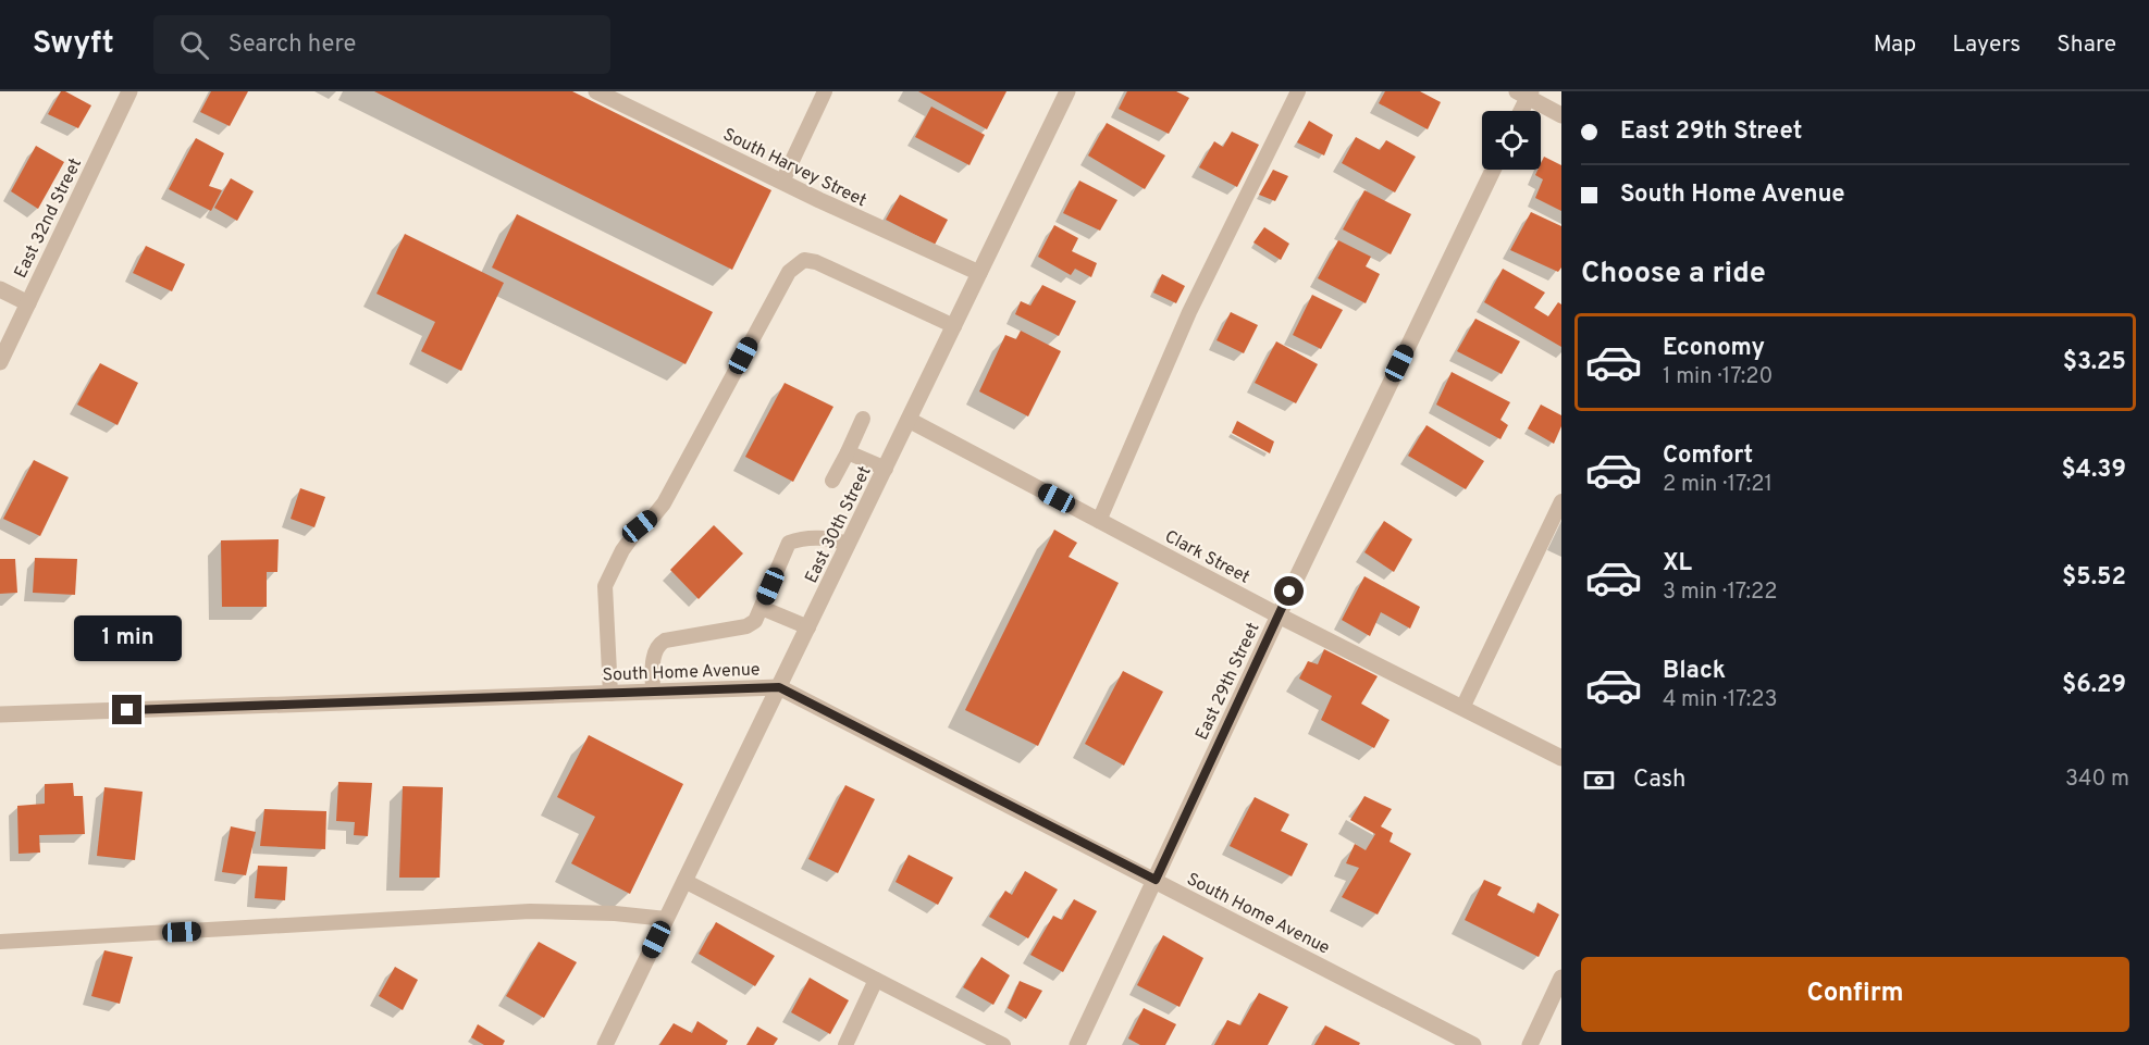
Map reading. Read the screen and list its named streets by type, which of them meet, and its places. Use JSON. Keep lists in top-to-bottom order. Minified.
{"streets":{"street":["South Harvey Street","East 32nd Street","East 30th Street","Clark Street","South Home Avenue","East 29th Street"]},"crossings":[["South Harvey Street","East 30th Street"],["East 30th Street","Clark Street"],["East 30th Street","South Home Avenue"],["Clark Street","East 29th Street"],["South Home Avenue","East 29th Street"]],"page":{"header":"Swyft","search":"Search here","nav":["Map","Layers","Share"],"banner":["East 29th Street","South Home Avenue"],"heading":"Choose a ride","list":[{"name":"Economy","note":"1 min · 17:20","value":"$3.25"},{"name":"Comfort","note":"2 min · 17:21","value":"$4.39"},{"name":"XL","note":"3 min · 17:22","value":"$5.52"},{"name":"Black","note":"4 min · 17:23","value":"$6.29"}],"bubble":"1 min","pay":["Cash","340 m"],"buttons":"Confirm"}}
